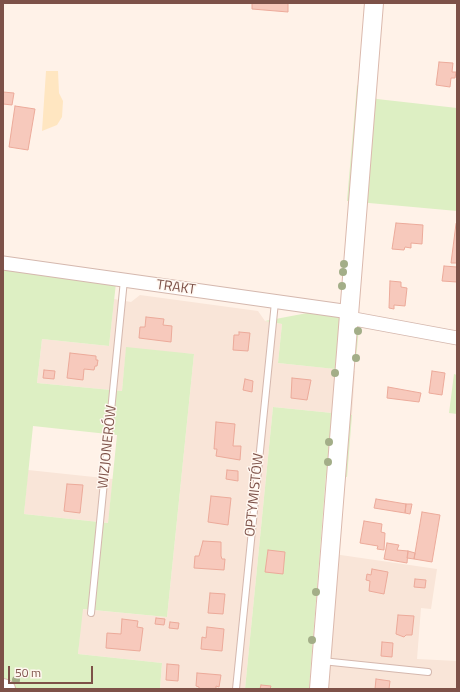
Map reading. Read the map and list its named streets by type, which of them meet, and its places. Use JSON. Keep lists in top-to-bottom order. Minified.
{"streets":{"street":["TRAKT"],"lane":["WIZJONERÓW","OPTYMISTÓW"]},"crossings":[["TRAKT","WIZJONERÓW"],["TRAKT","OPTYMISTÓW"]],"scale_bar":"50 m"}
